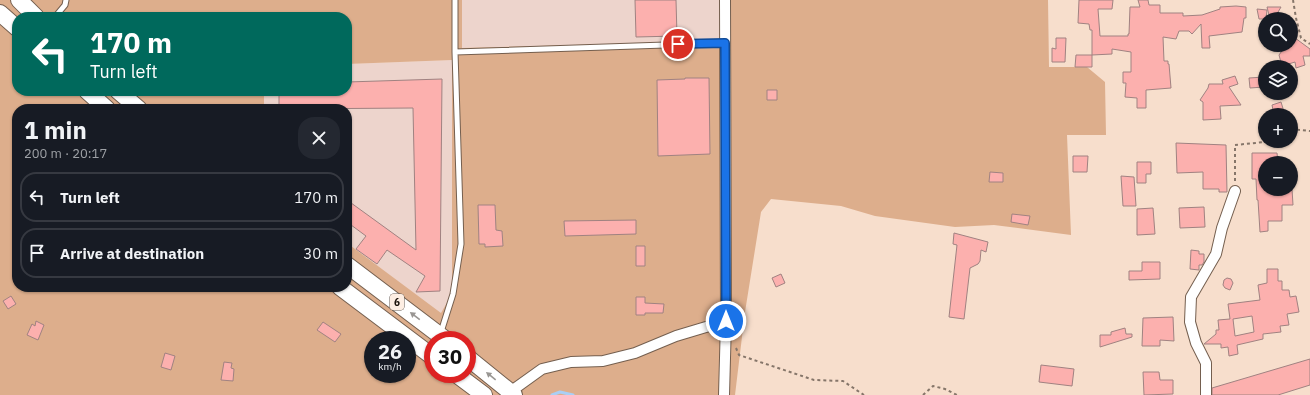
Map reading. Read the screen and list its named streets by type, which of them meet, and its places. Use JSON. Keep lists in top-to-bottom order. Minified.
{"streets":{"highway":["6"]},"page":{"map_buttons":["+","−"],"turn":["170 m","Turn left"],"heading":["1 min","200 m · 20:17"],"list":[{"name":"Turn left","value":"170 m"},{"name":"Arrive at destination","value":"30 m"}],"speed":"26 km/h","limit":"30"}}
